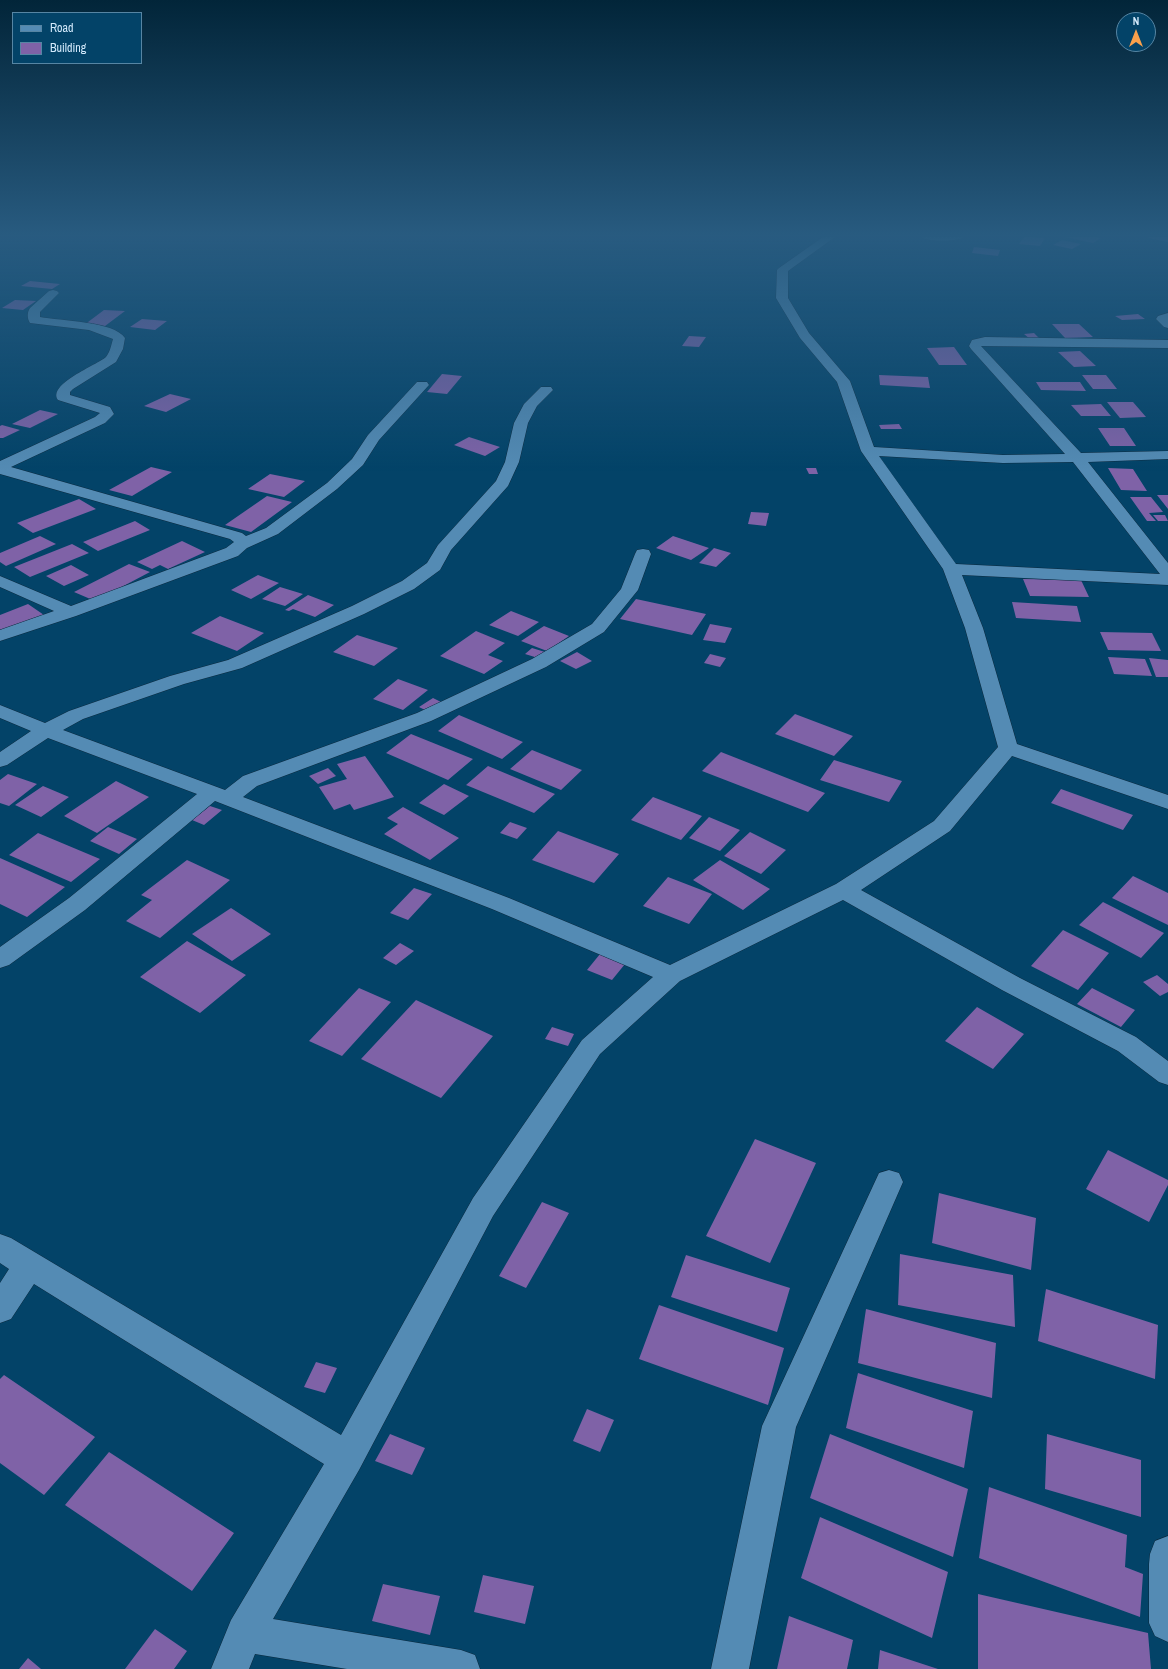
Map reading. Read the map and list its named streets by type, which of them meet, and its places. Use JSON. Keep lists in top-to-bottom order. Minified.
{"legend":["Road","Building"],"north":"top"}
